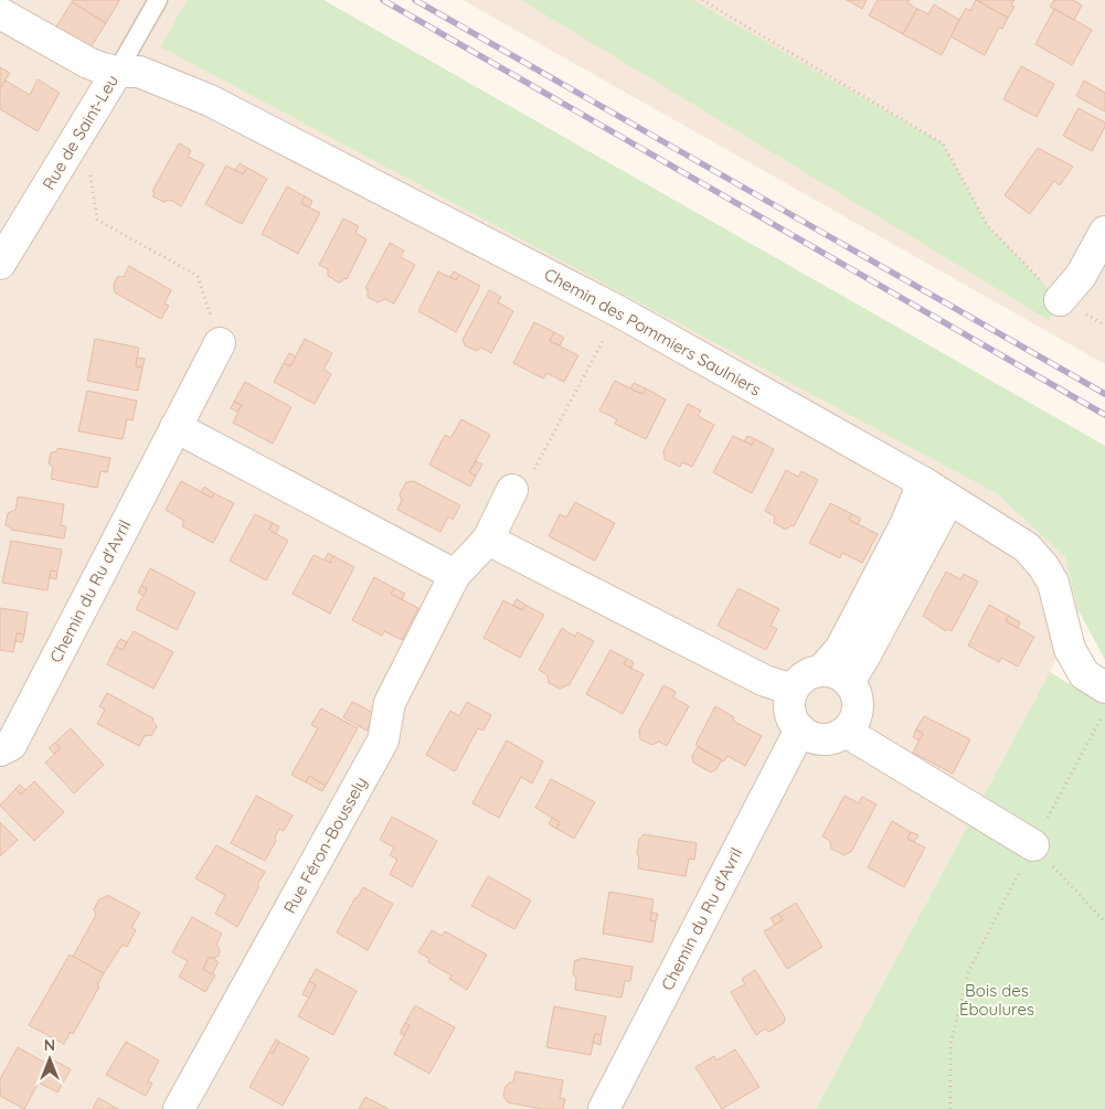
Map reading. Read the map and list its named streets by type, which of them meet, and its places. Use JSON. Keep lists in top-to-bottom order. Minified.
{"streets":{"street":["Rue de Saint-Leu","Chemin des Pommiers Saulniers","Chemin du Ru d'Avril","Rue Féron-Boussely"]},"crossings":[["Rue de Saint-Leu","Chemin des Pommiers Saulniers"]],"parks":["Bois des Éboulures"],"north":"top"}
